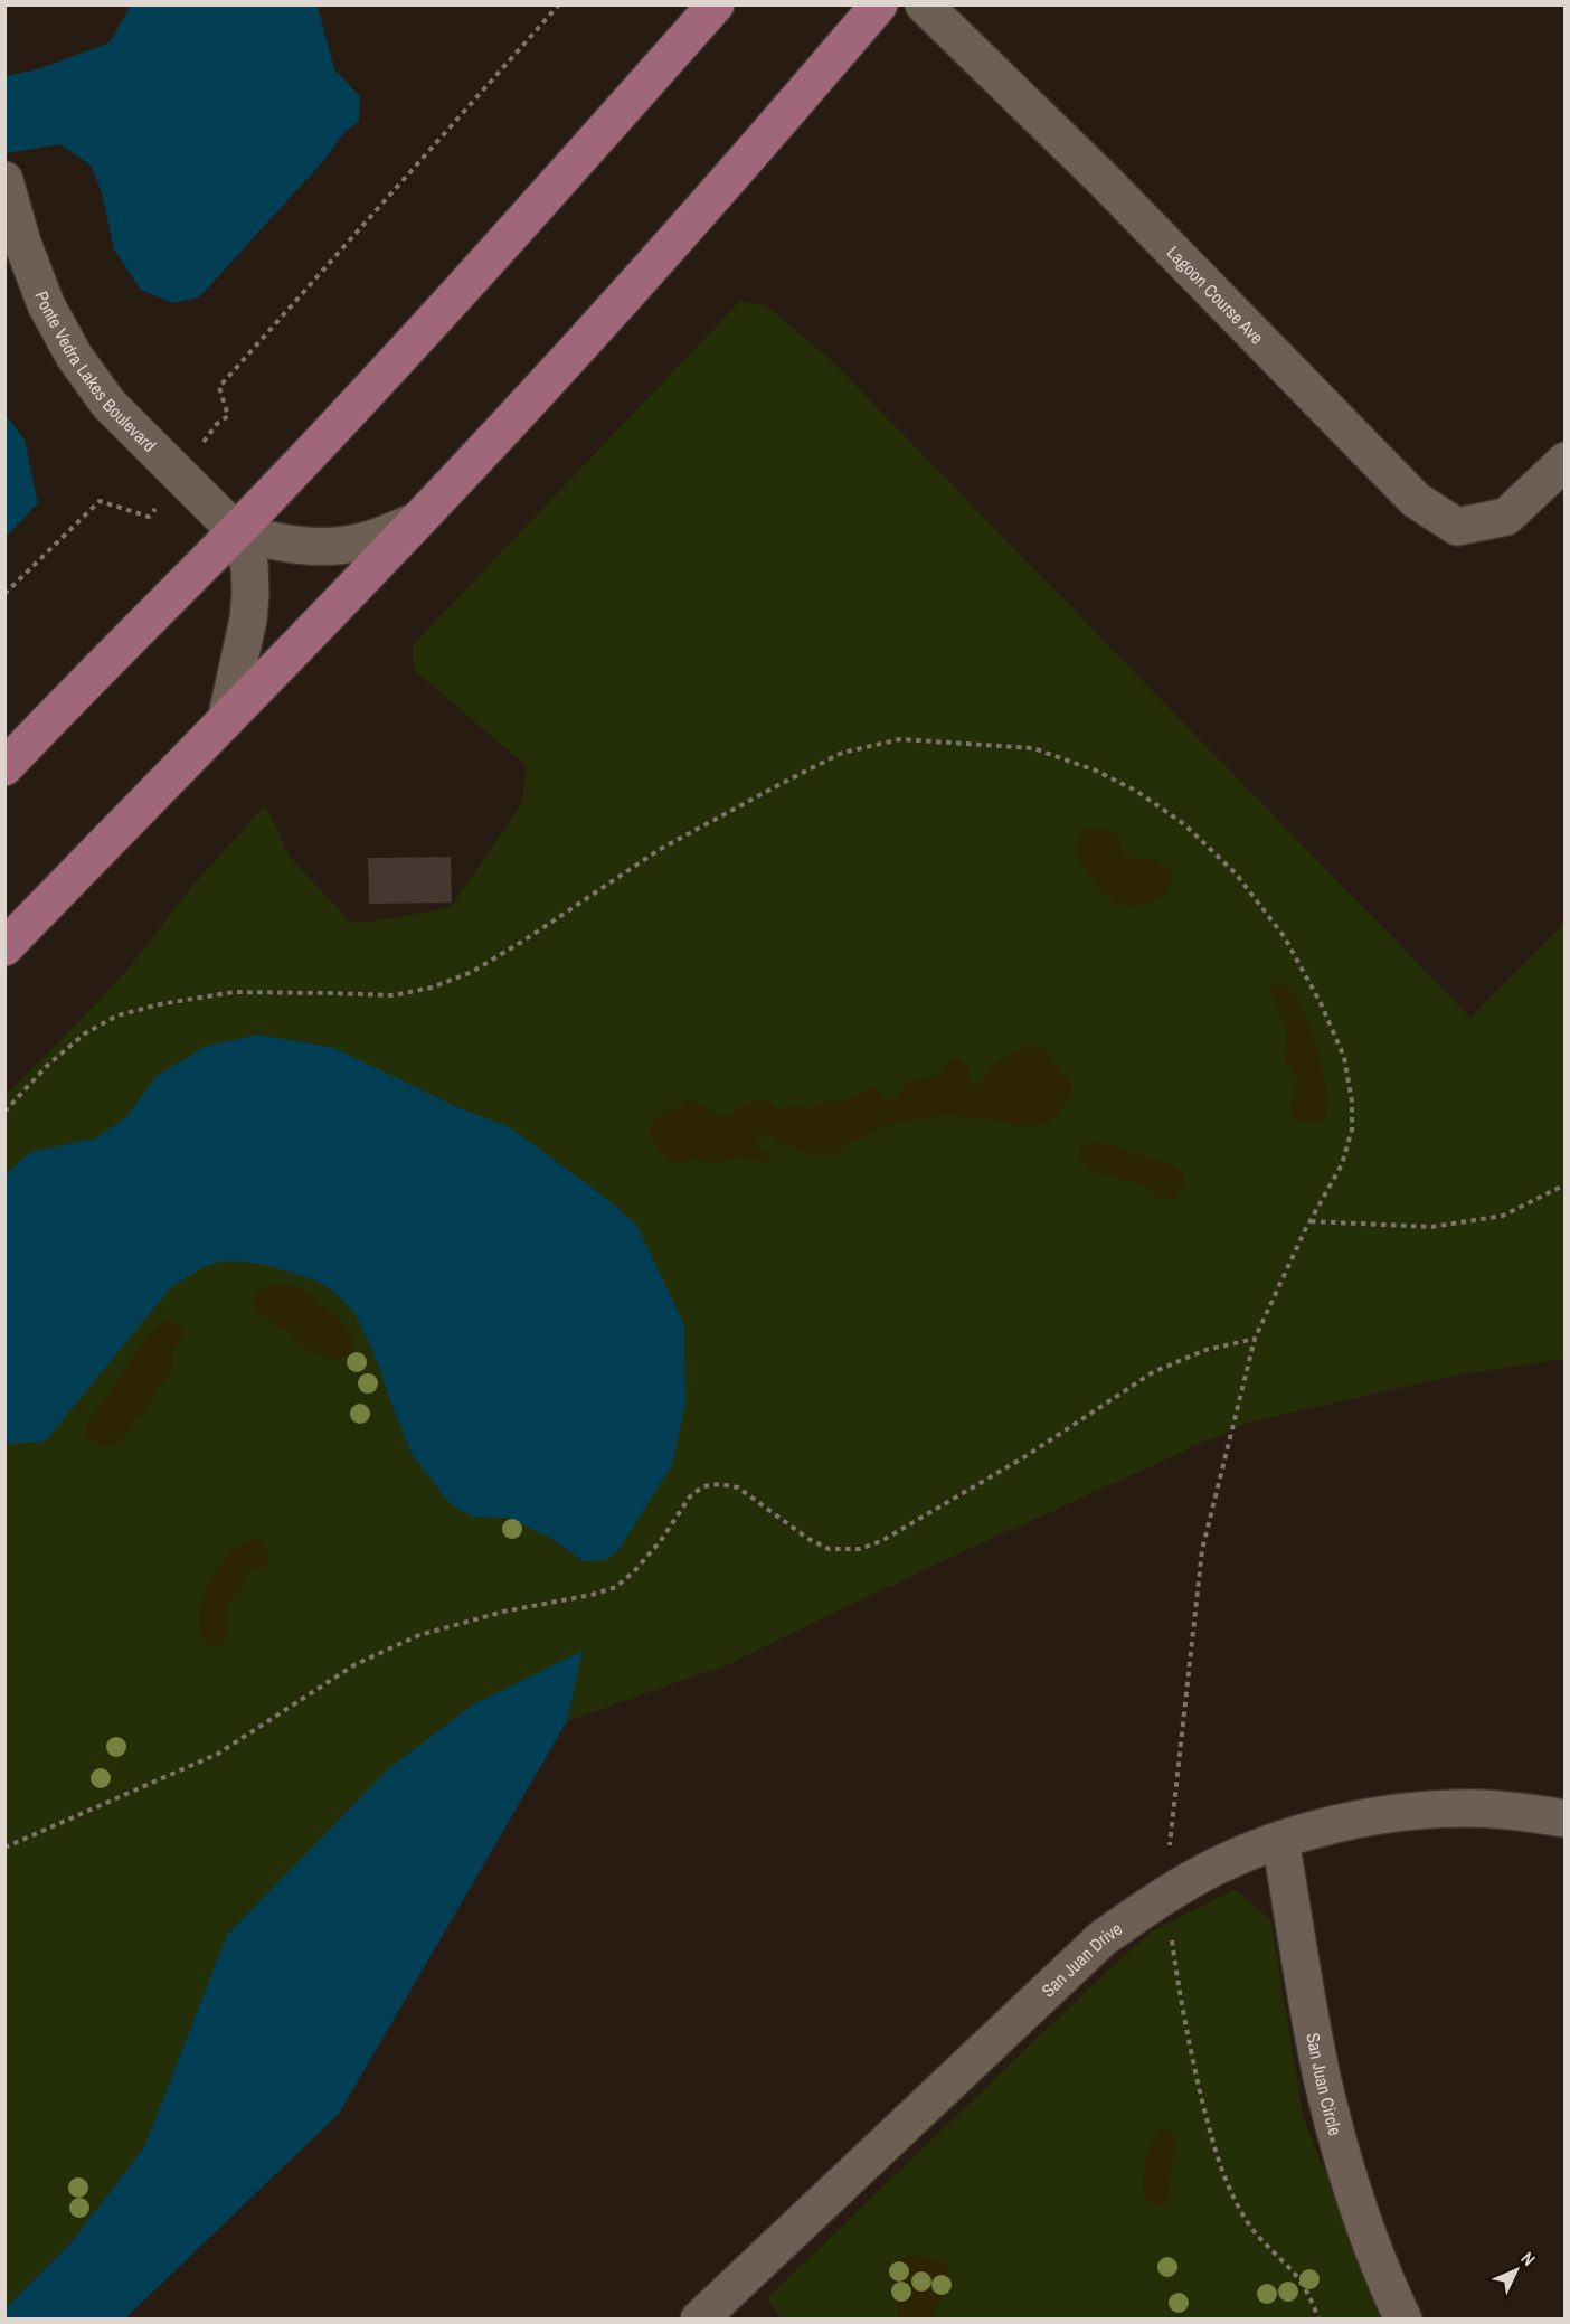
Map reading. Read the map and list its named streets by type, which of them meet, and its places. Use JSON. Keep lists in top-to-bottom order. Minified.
{"streets":{"street":["Lagoon Course Ave","Ponte Vedra Lakes Boulevard","San Juan Drive","San Juan Circle"]},"crossings":[["San Juan Drive","San Juan Circle"]],"north":"top right"}
